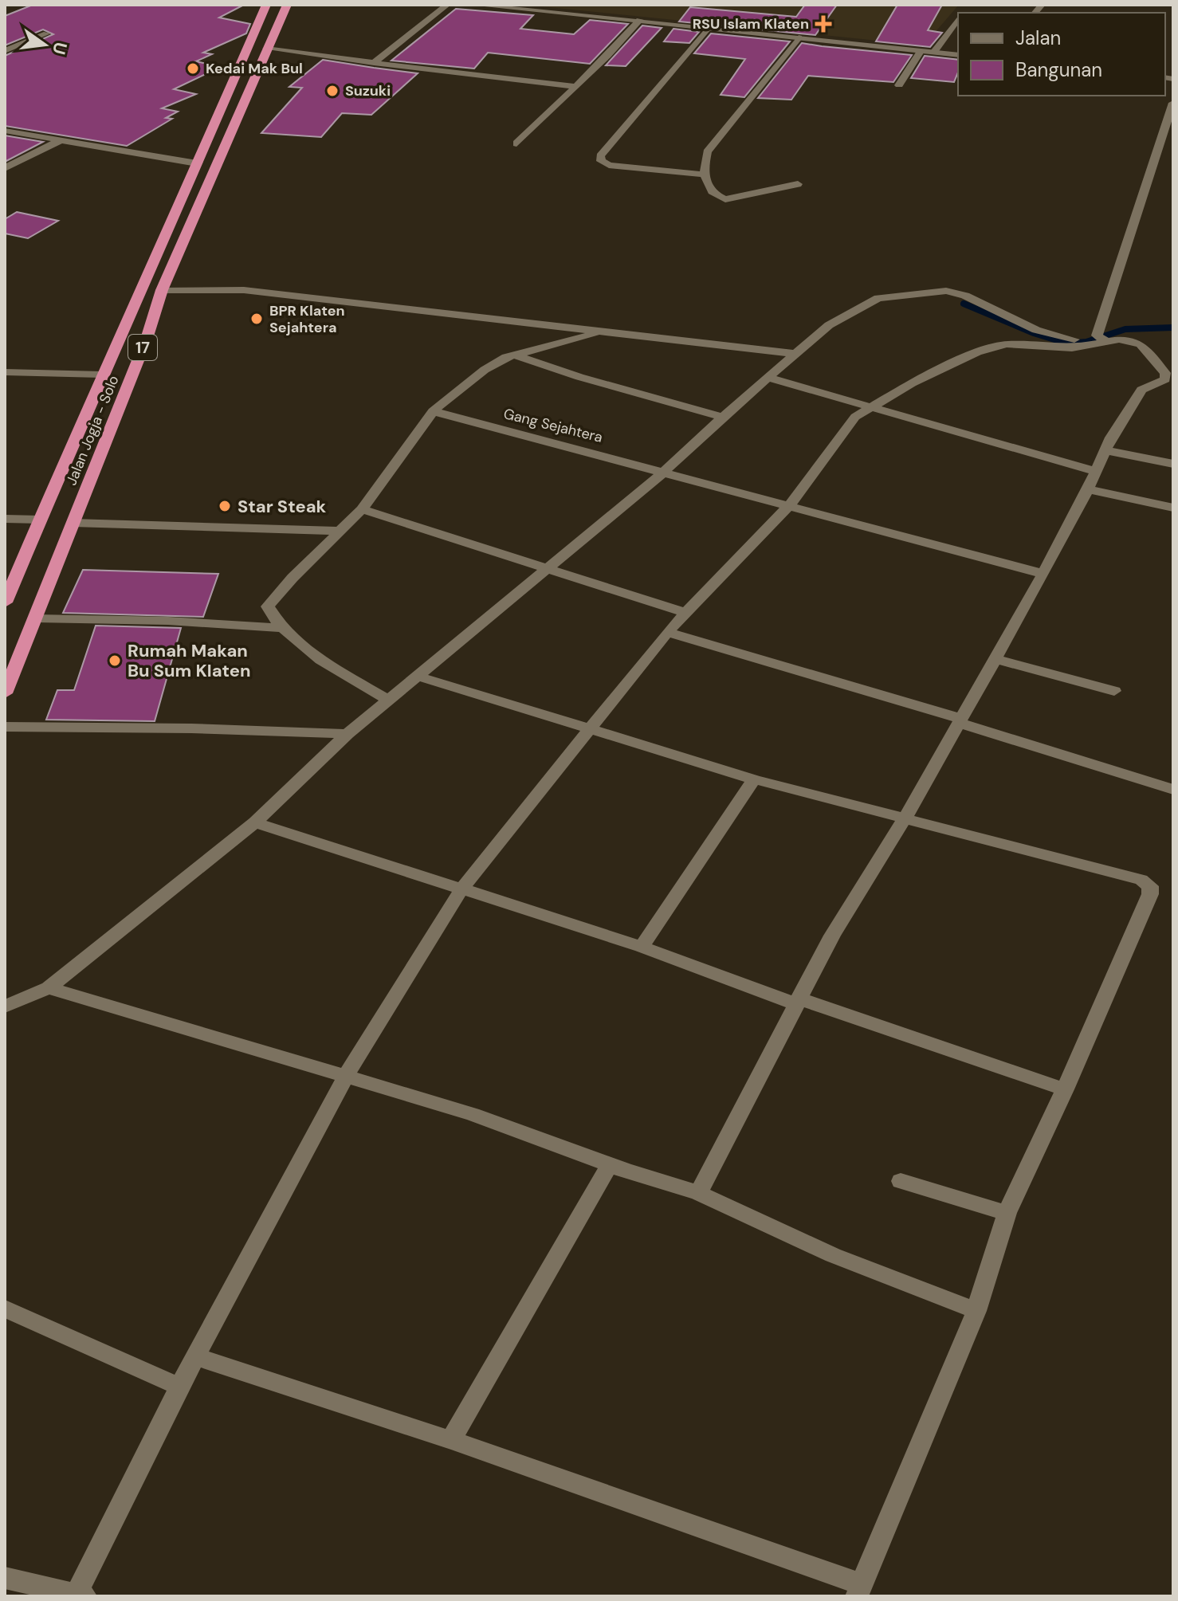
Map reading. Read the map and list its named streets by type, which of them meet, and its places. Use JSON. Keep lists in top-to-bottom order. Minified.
{"streets":{"highway":["17","Jalan Jogja - Solo"],"street":["Gang Sejahtera"]},"places":{"health":["RSU Islam Klaten"],"other":["Kedai Mak Bul","Suzuki","BPR Klaten Sejahtera","Star Steak","Rumah Makan Bu Sum Klaten"]},"legend":["Jalan","Bangunan"],"north":"right"}
